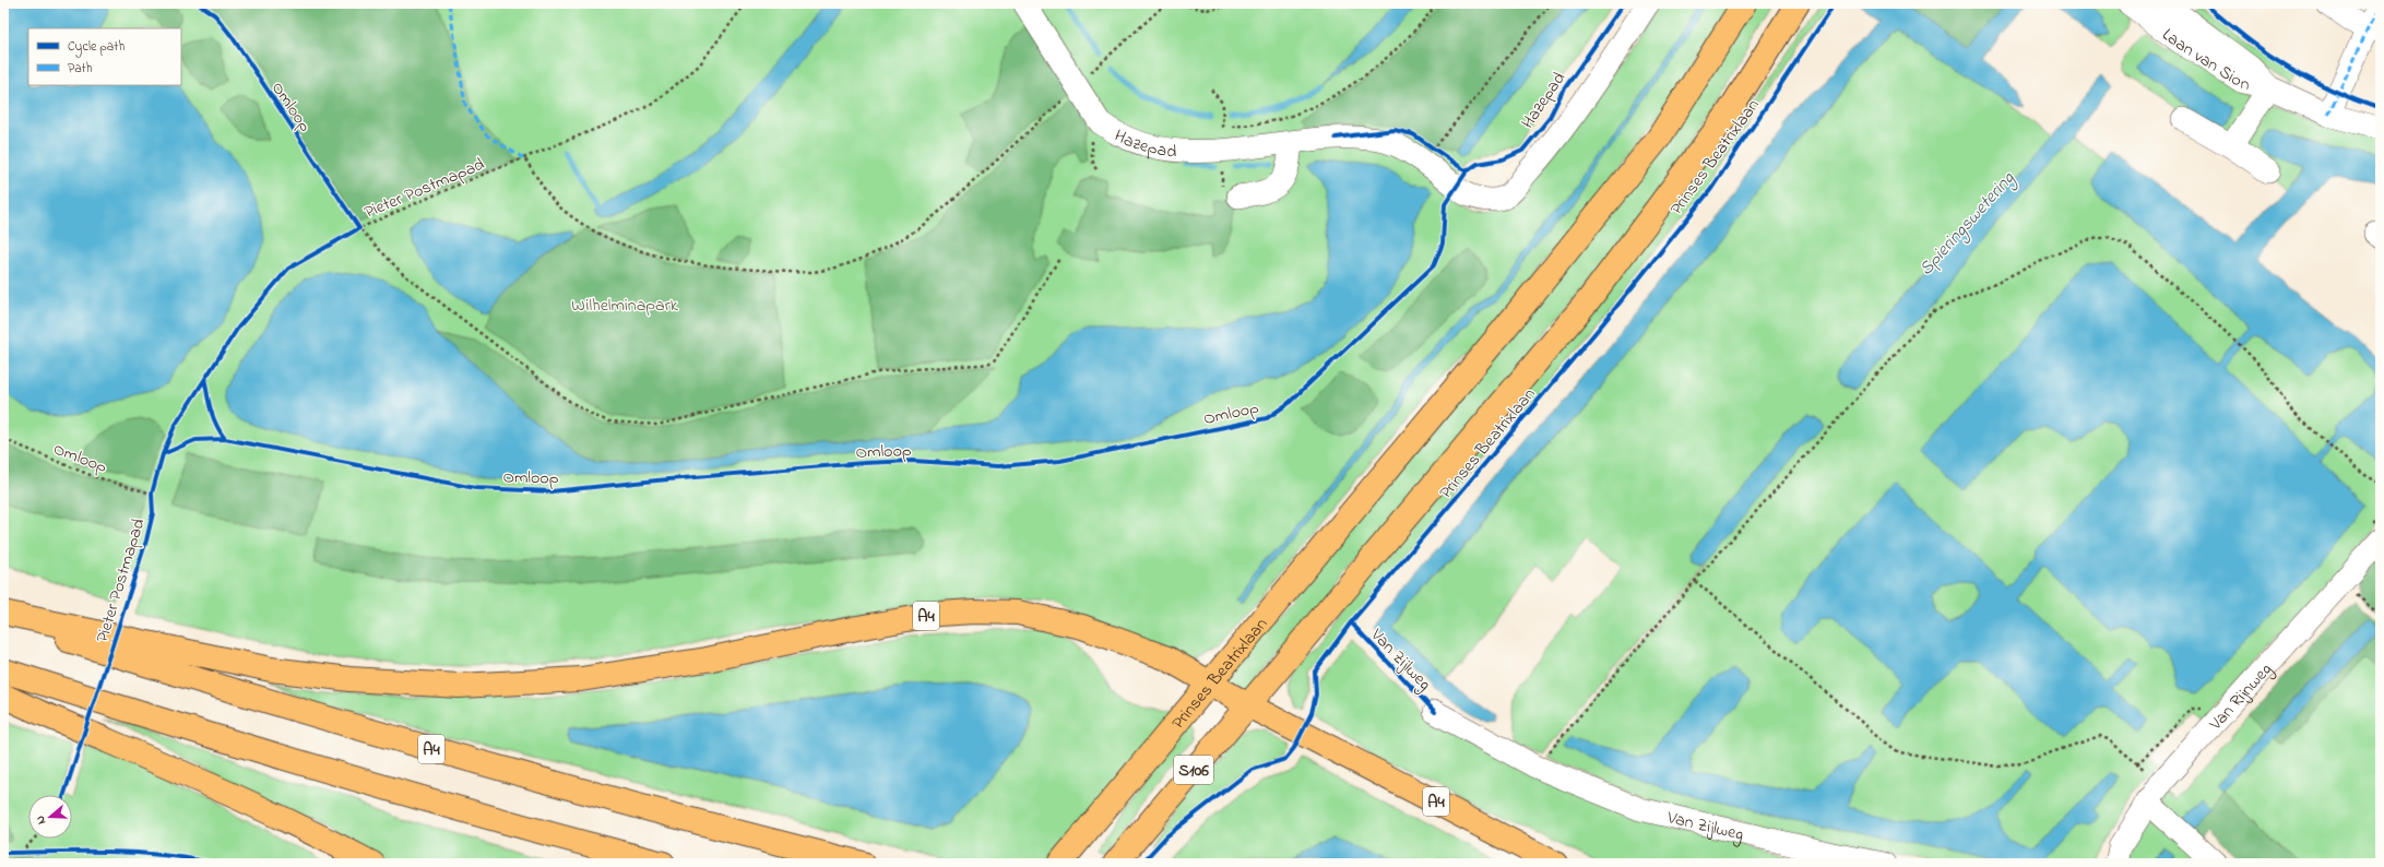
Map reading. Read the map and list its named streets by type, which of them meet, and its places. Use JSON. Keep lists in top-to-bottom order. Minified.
{"streets":{"main road":["Prinses Beatrixlaan","A4","S106"],"street":["Laan van Sion","Hazepad","Van Zijlweg","Van Rijnweg"],"path":["Pieter Postmapad"],"cycle path":["Omloop"]},"crossings":[["Omloop","Pieter Postmapad"],["Prinses Beatrixlaan","A4"]],"water":["Spieringswetering"],"parks":["Wilhelminapark"],"legend":["Cycle path","Path"],"north":"left"}
